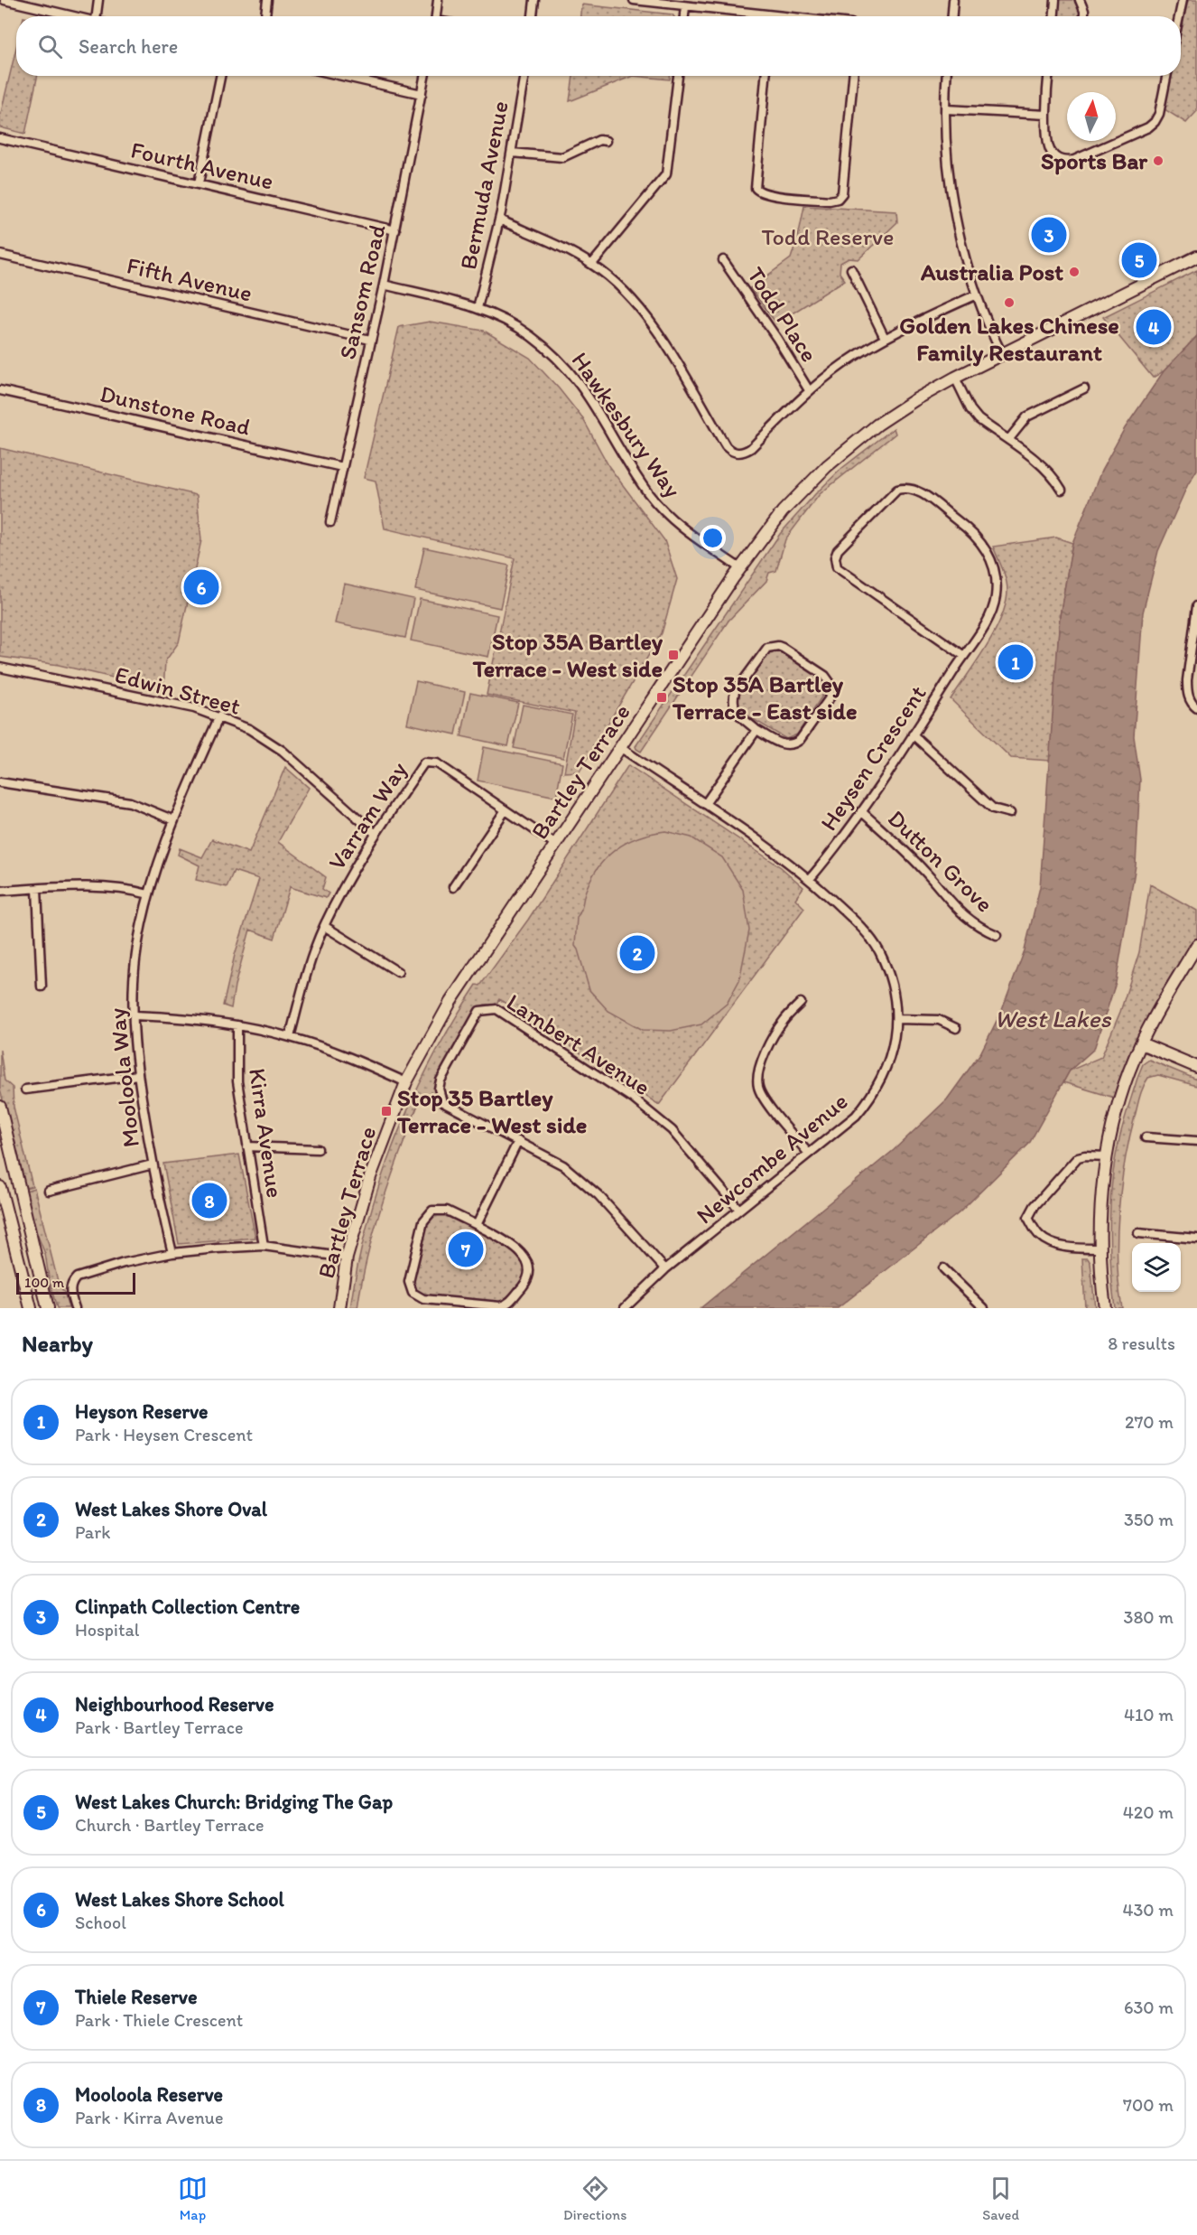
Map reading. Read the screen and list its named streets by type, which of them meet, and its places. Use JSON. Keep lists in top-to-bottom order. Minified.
{"streets":{"street":["Fourth Avenue","Bermuda Avenue","Fifth Avenue","Sansom Road","Todd Place","Dunstone Road","Hawkesbury Way","Edwin Street","Heysen Crescent","Bartley Terrace","Varram Way","Dutton Grove","Lambert Avenue","Mooloola Way","Kirra Avenue","Newcombe Avenue"]},"crossings":[["Fourth Avenue","Sansom Road"],["Bermuda Avenue","Hawkesbury Way"],["Fifth Avenue","Sansom Road"],["Sansom Road","Dunstone Road"],["Sansom Road","Hawkesbury Way"],["Hawkesbury Way","Bartley Terrace"],["Edwin Street","Varram Way"],["Edwin Street","Mooloola Way"],["Heysen Crescent","Dutton Grove"],["Heysen Crescent","Newcombe Avenue"],["Bartley Terrace","Varram Way"],["Bartley Terrace","Newcombe Avenue"],["Lambert Avenue","Newcombe Avenue"]],"water":["West Lakes"],"parks":["Todd Reserve"],"places":{"other":["Sports Bar","Australia Post","Golden Lakes Chinese Family Restaurant"],"transit":["Stop 35A Bartley Terrace - West side","Stop 35A Bartley Terrace - East side","Stop 35 Bartley Terrace - West side"]},"scale_bar":"100 m","north":"top","page":{"search":"Search here","pins":["3","5","4","6","1","2","8","7"],"scale":"100 m","heading":["Nearby","8 results"],"list":[{"mark":"1","name":"Heyson Reserve","note":"Park · Heysen Crescent","value":"270 m"},{"mark":"2","name":"West Lakes Shore Oval","note":"Park","value":"350 m"},{"mark":"3","name":"Clinpath Collection Centre","note":"Hospital","value":"380 m"},{"mark":"4","name":"Neighbourhood Reserve","note":"Park · Bartley Terrace","value":"410 m"},{"mark":"5","name":"West Lakes Church: Bridging The Gap","note":"Church · Bartley Terrace","value":"420 m"},{"mark":"6","name":"West Lakes Shore School","note":"School","value":"430 m"},{"mark":"7","name":"Thiele Reserve","note":"Park · Thiele Crescent","value":"630 m"},{"mark":"8","name":"Mooloola Reserve","note":"Park · Kirra Avenue","value":"700 m"}],"nav":["Map","Directions","Saved"]}}
